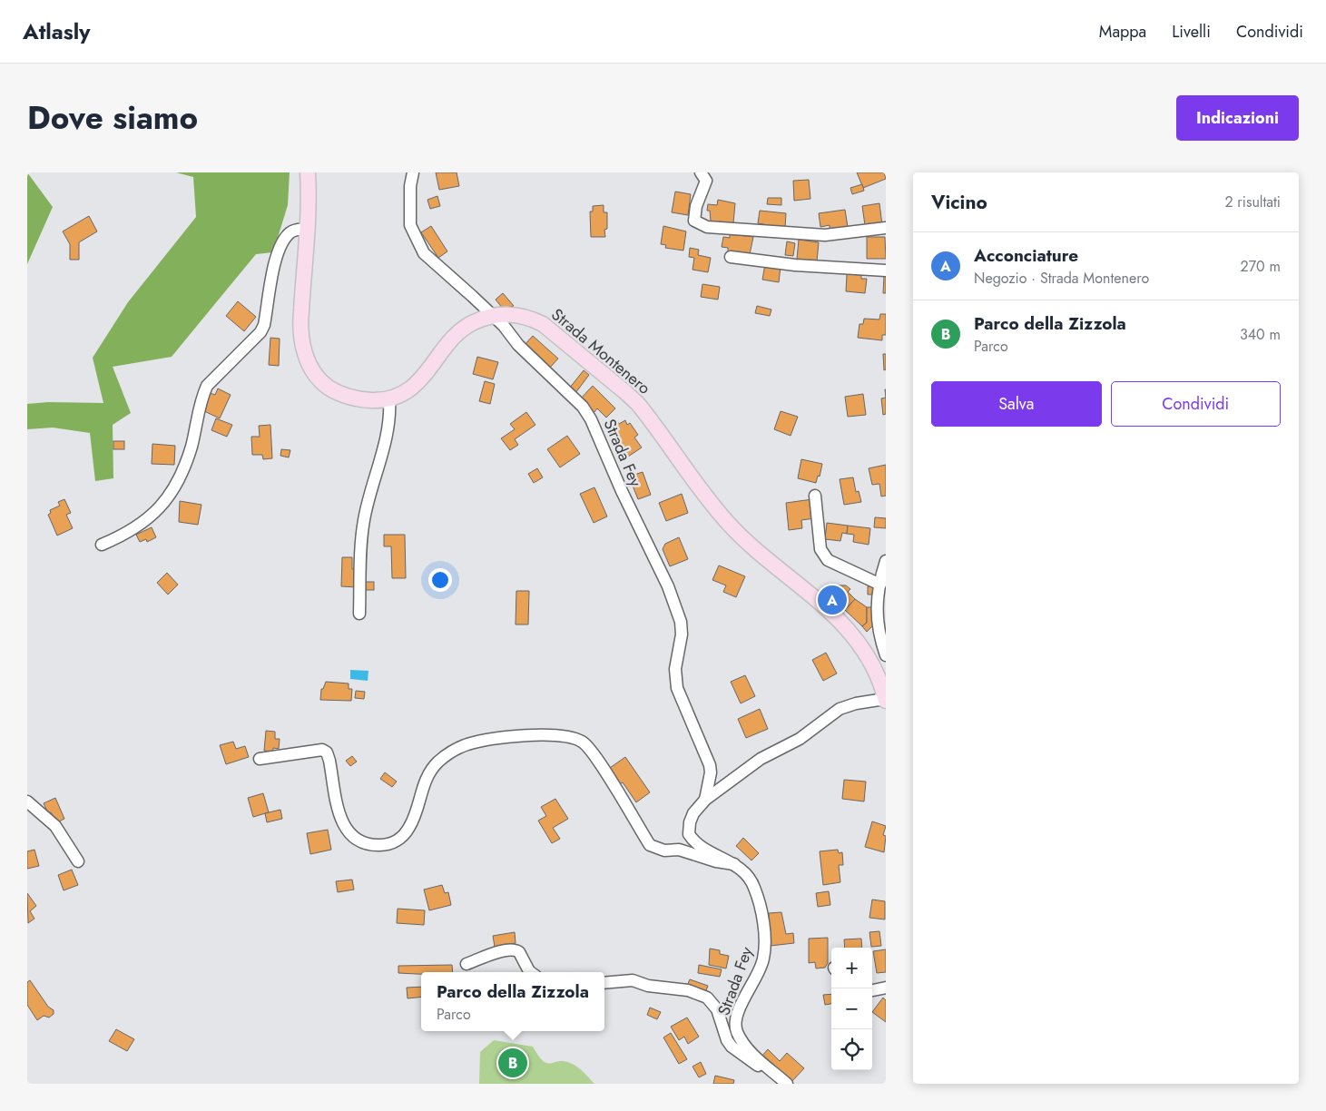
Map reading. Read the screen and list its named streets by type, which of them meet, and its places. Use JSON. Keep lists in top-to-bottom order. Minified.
{"streets":{"main road":["Strada Montenero"],"street":["Strada Fey"]},"crossings":[["Strada Montenero","Strada Fey"]],"page":{"header":"Atlasly","nav":["Mappa","Livelli","Condividi"],"title":"Dove siamo","buttons":["Indicazioni",["Salva","Condividi"]],"heading":["Vicino","2 risultati"],"list":[{"mark":"A","name":"Acconciature","note":"Negozio · Strada Montenero","value":"270 m"},{"mark":"B","name":"Parco della Zizzola","note":"Parco","value":"340 m"}],"pins":["A","B"],"map_buttons":["+","−"],"popup":["Parco della Zizzola","Parco"]}}
